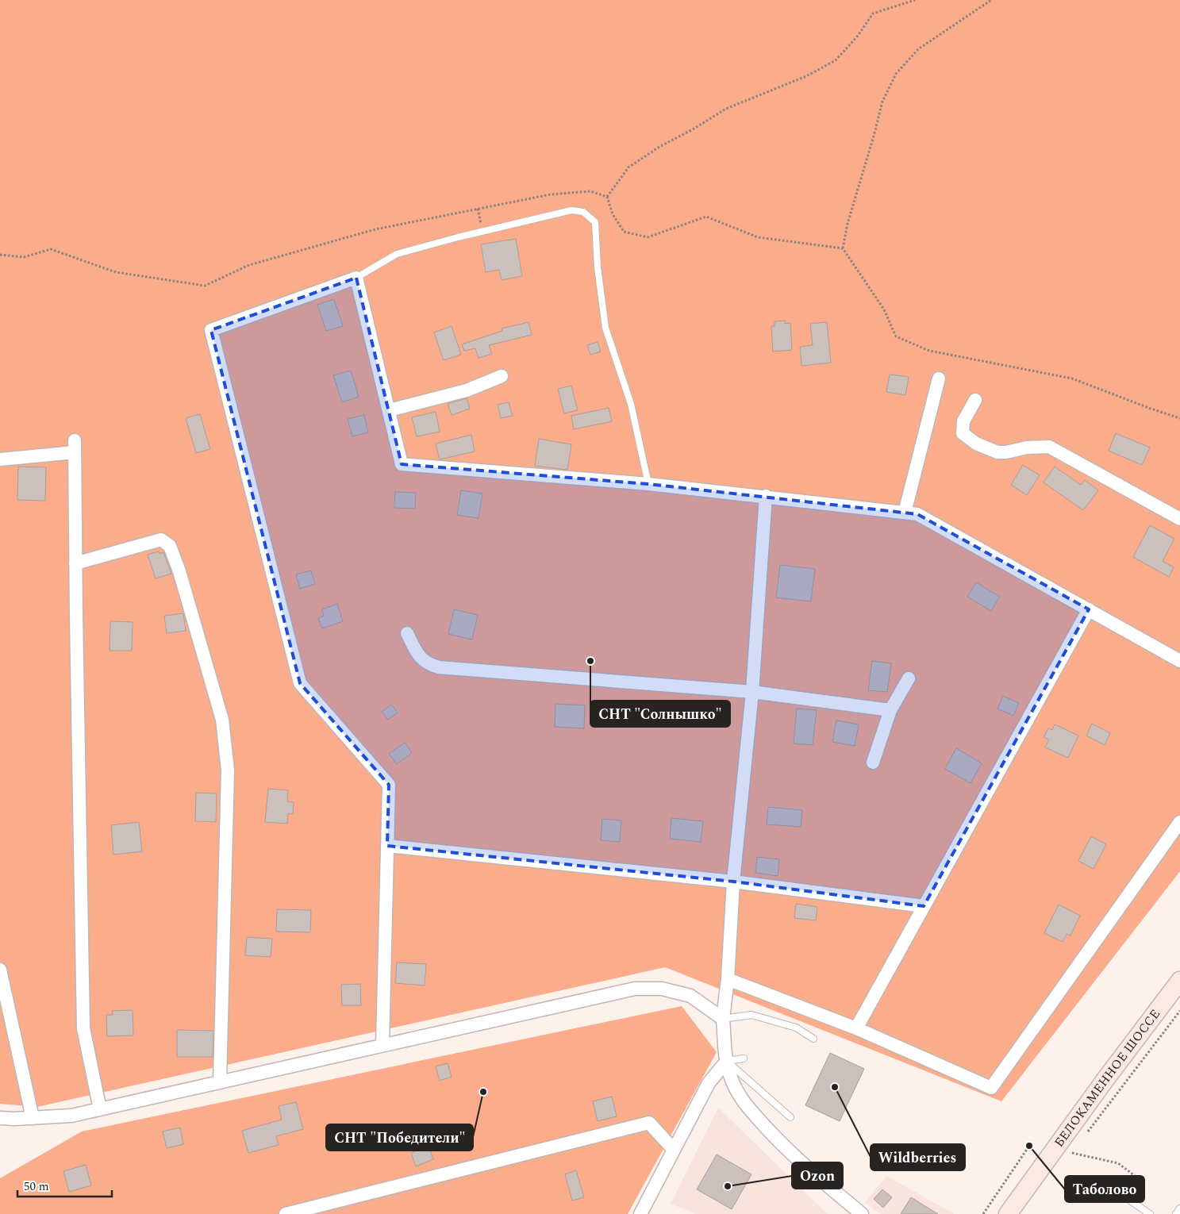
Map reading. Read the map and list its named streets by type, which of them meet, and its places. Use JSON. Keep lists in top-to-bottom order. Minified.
{"streets":{"main road":["БЕЛОКАМЕННОЕ ШОССЕ"]},"places":["СНТ \"Солнышко\"","Wildberries","СНТ \"Победители\"","Таболово","Ozon"],"scale_bar":"50 m"}
